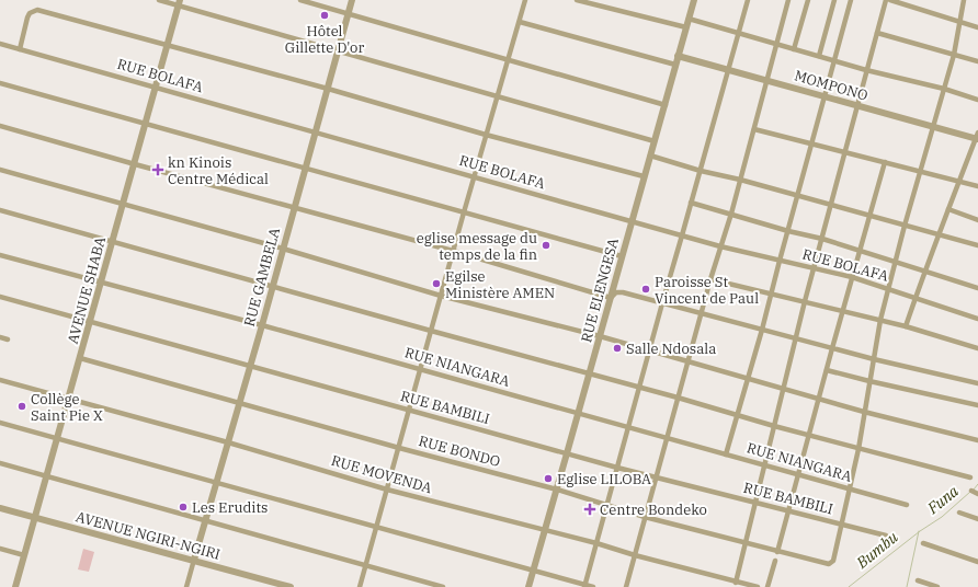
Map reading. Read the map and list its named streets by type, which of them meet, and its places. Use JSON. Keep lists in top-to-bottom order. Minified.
{"streets":{"street":["RUE BOLAFA","MOMPONO","RUE GAMBELA","AVENUE SHABA","RUE ELENGESA","RUE NIANGARA","RUE BAMBILI","RUE BONDO","RUE MOVENDA","AVENUE NGIRI-NGIRI"]},"crossings":[["RUE BOLAFA","RUE GAMBELA"],["RUE BOLAFA","AVENUE SHABA"],["RUE BOLAFA","RUE ELENGESA"],["MOMPONO","RUE ELENGESA"],["RUE GAMBELA","RUE NIANGARA"],["RUE GAMBELA","RUE BAMBILI"],["RUE GAMBELA","RUE BONDO"],["RUE GAMBELA","RUE MOVENDA"],["RUE GAMBELA","AVENUE NGIRI-NGIRI"],["AVENUE SHABA","RUE NIANGARA"],["AVENUE SHABA","RUE BAMBILI"],["AVENUE SHABA","RUE BONDO"],["AVENUE SHABA","RUE MOVENDA"],["AVENUE SHABA","AVENUE NGIRI-NGIRI"],["RUE ELENGESA","RUE NIANGARA"],["RUE ELENGESA","RUE BAMBILI"],["RUE ELENGESA","RUE BONDO"],["RUE ELENGESA","RUE MOVENDA"],["RUE BAMBILI","RUE BONDO"]],"water":["Funa","Bumbu"],"places":{"other":["Hôtel Gillette D'or","eglise message du temps de la fin","Egilse Ministère AMEN","Paroisse St Vincent de Paul","Salle Ndosala","Collège Saint Pie X","Eglise LILOBA","Les Erudits"],"health":["kn Kinois Centre Médical","Centre Bondeko"]}}
